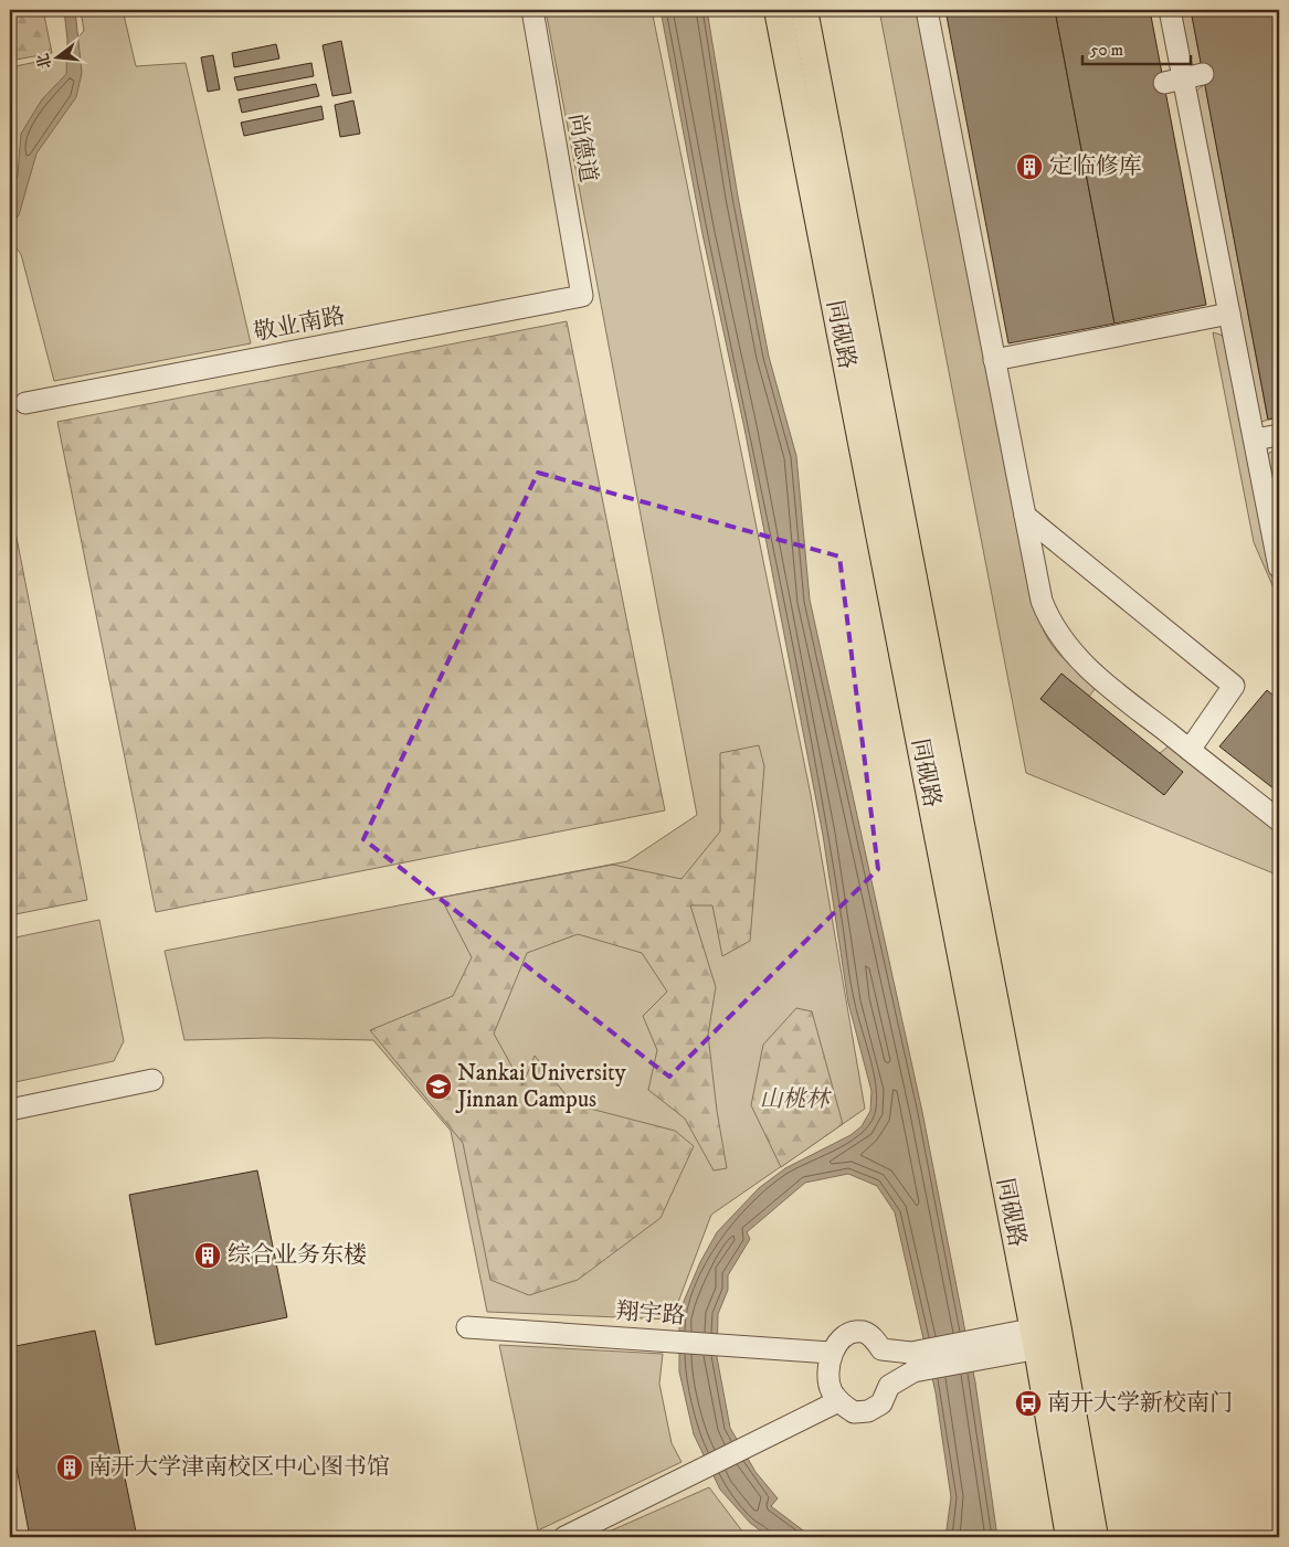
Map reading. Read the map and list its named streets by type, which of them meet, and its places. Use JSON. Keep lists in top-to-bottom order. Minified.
{"streets":{"main road":["同砚路"],"street":["尚德道","敬业南路","翔宇路"]},"crossings":[["尚德道","敬业南路"]],"parks":["山桃林"],"places":{"building":["定临修库","综合业务东楼","南开大学津南校区中心图书馆"],"school or university":["Nankai University Jinnan Campus"],"bus stop":["南开大学新校南门"]},"scale_bar":"50 m","north":"left"}
